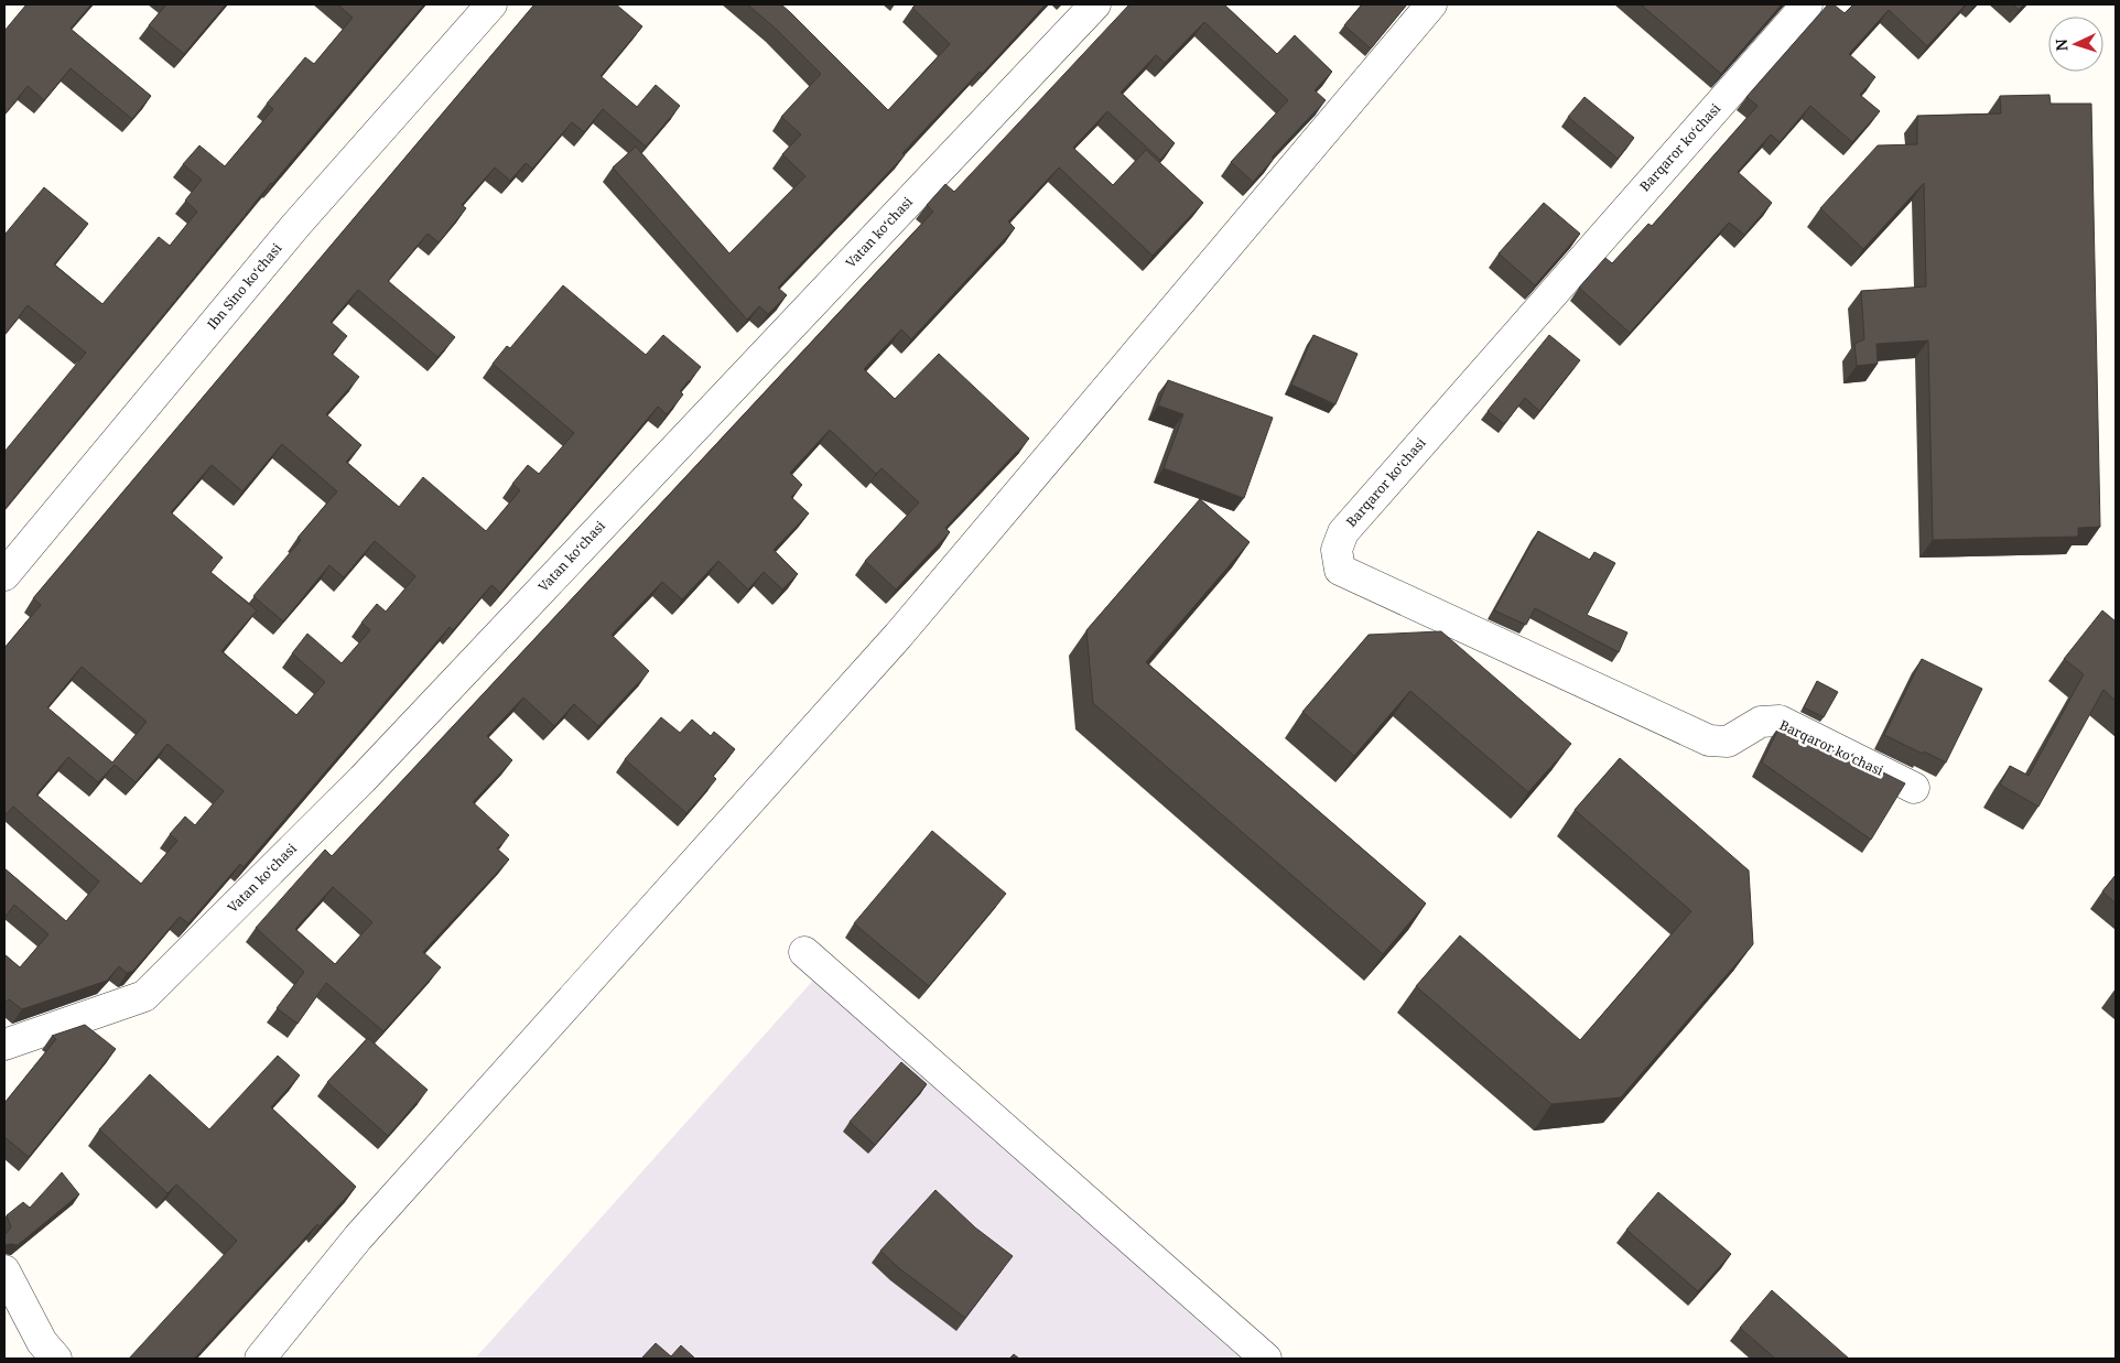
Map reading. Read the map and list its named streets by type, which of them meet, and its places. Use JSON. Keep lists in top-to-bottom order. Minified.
{"streets":{"street":["Barqaror koʻchasi","Vatan koʻchasi","Ibn Sino koʻchasi"]},"north":"left"}
